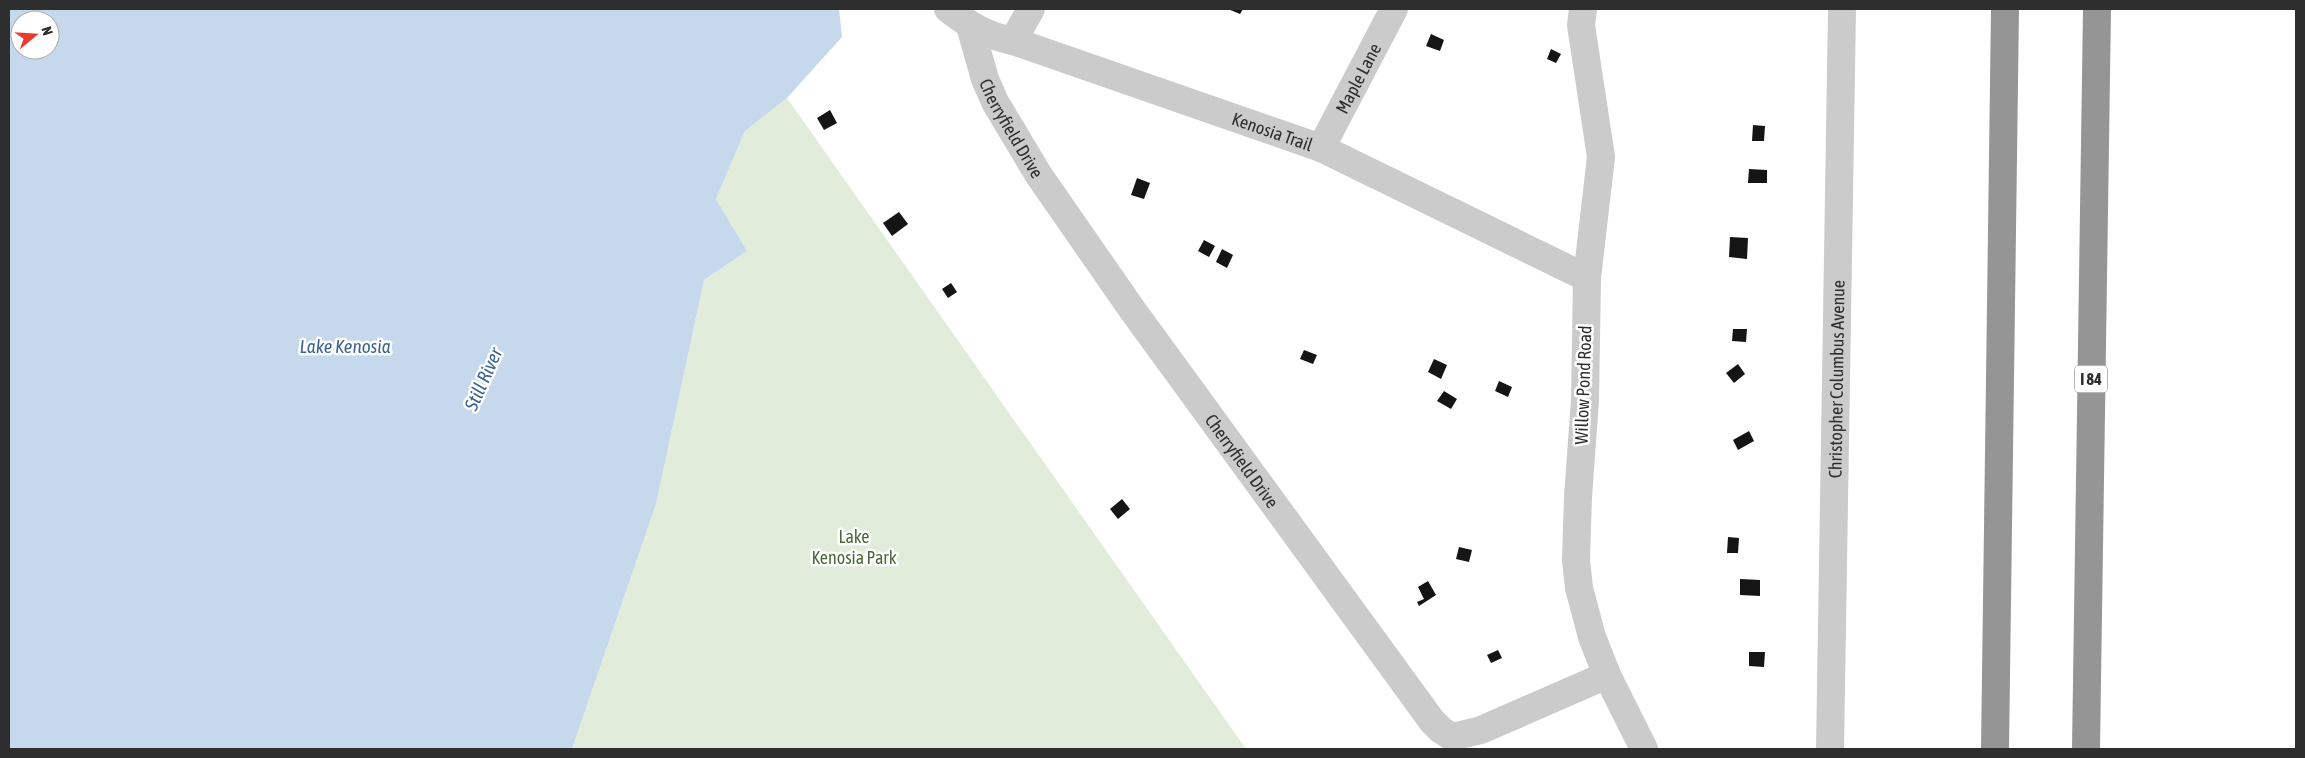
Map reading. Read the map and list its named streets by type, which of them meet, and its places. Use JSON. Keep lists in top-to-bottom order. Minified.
{"streets":{"highway":["I 84"],"street":["Maple Lane","Cherryfield Drive","Kenosia Trail","Christopher Columbus Avenue","Willow Pond Road"]},"crossings":[["Maple Lane","Kenosia Trail"],["Cherryfield Drive","Kenosia Trail"],["Cherryfield Drive","Willow Pond Road"],["Kenosia Trail","Willow Pond Road"]],"water":["Lake Kenosia","Still River"],"parks":["Lake Kenosia Park"],"north":"right"}
